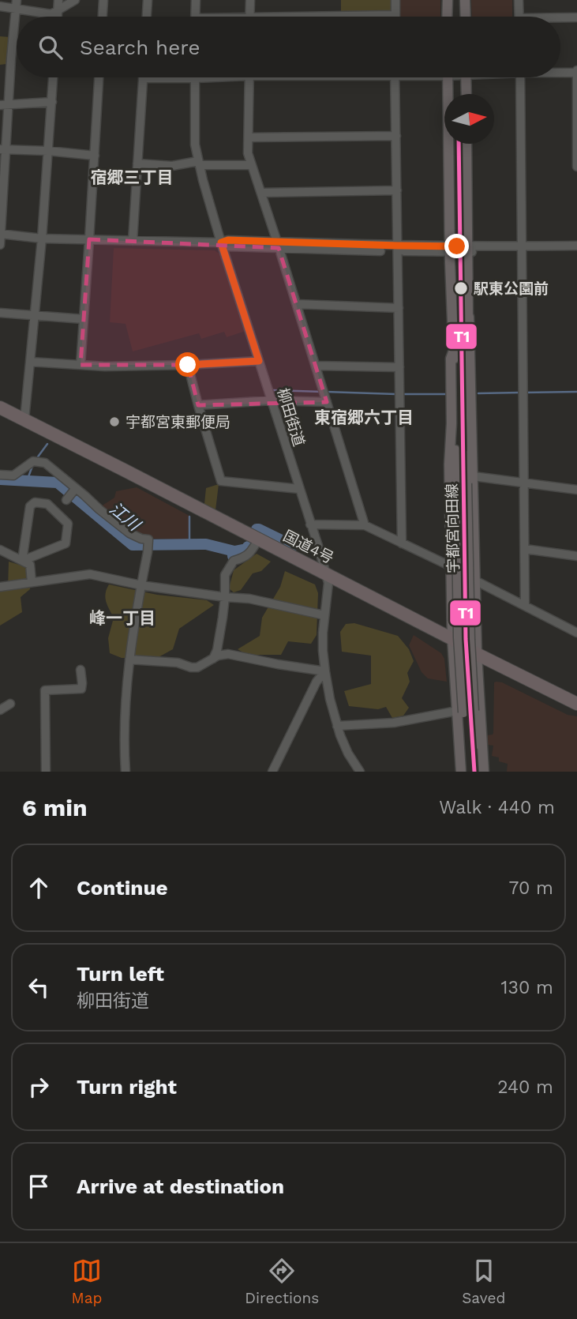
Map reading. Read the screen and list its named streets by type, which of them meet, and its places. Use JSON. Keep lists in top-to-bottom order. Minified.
{"streets":{"highway":["国道4号"],"main road":["宇都宮向田線"],"street":["柳田街道"]},"crossings":[["柳田街道","国道4号"]],"districts":["宿郷三丁目","東宿郷六丁目","峰一丁目"],"water":["江川"],"places":["駅東公園前","宇都宮東郵便局"],"lines":["transit line T1"],"north":"right","page":{"search":"Search here","heading":["6 min","Walk · 440 m"],"list":[["Continue","70 m"],["Turn left","柳田街道","130 m"],["Turn right","240 m"],"Arrive at destination"],"nav":["Map","Directions","Saved"]}}
